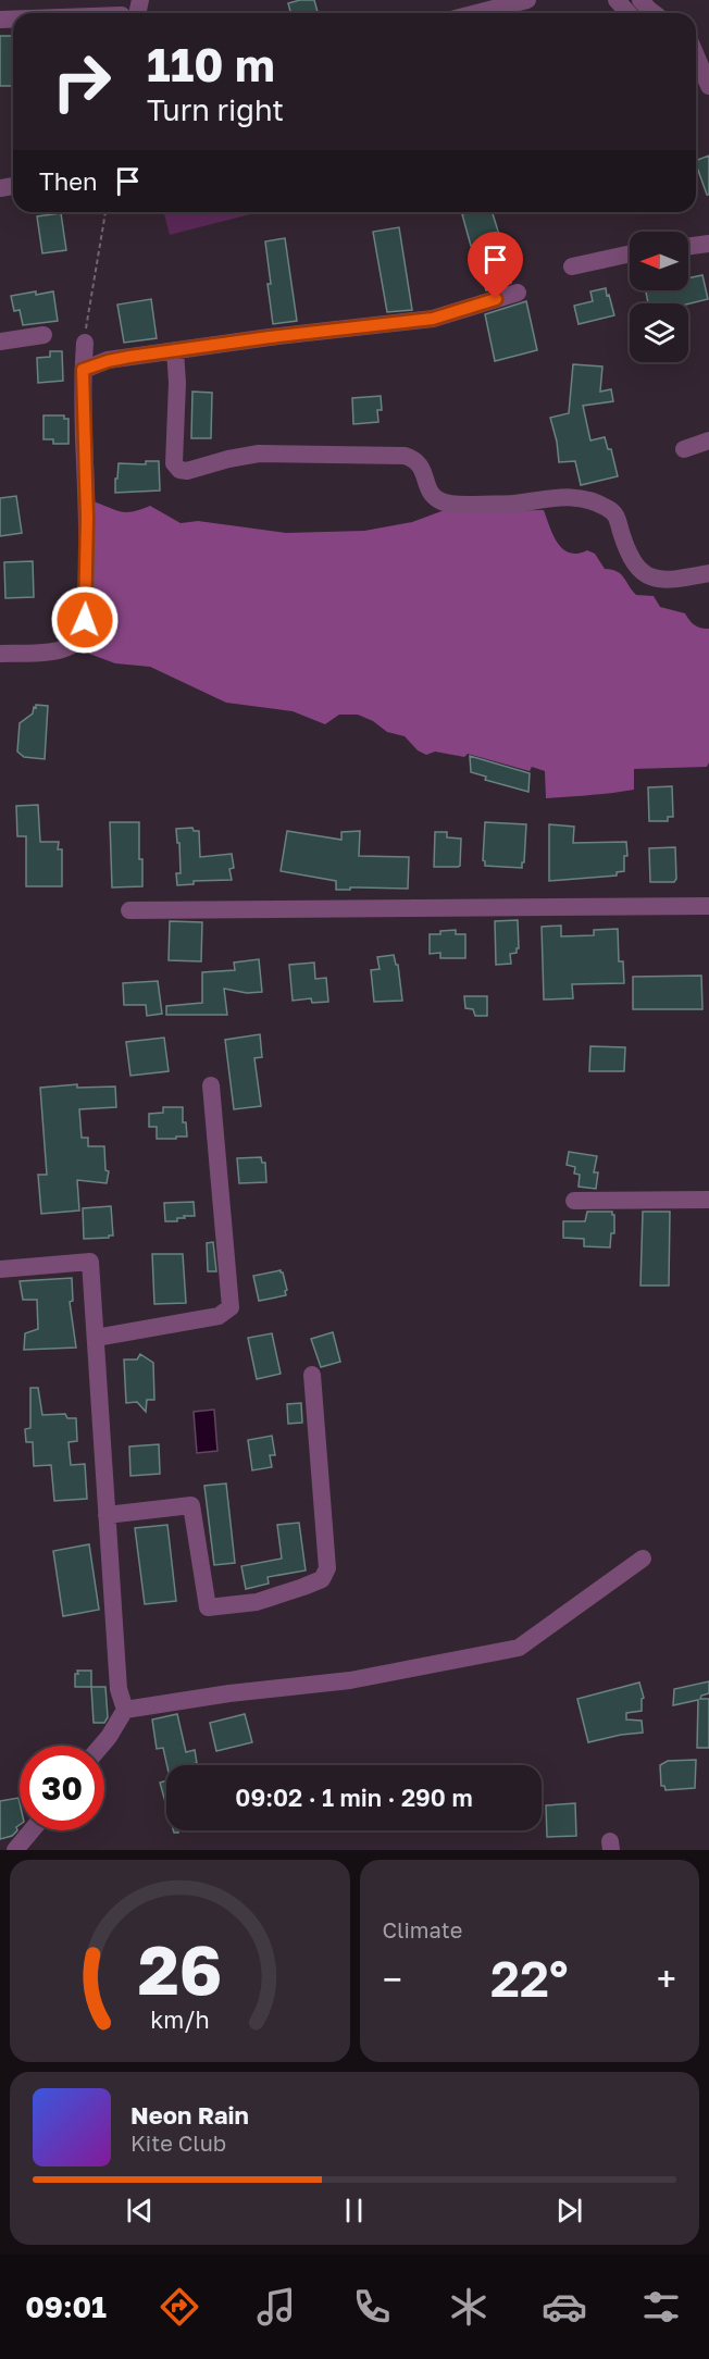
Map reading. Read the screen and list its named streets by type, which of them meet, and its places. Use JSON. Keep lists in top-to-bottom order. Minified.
{"north":"left","page":{"turn":["110 m","Turn right"],"then":"Then","limit":"30","trip":"09:02 · 1 min · 290 m","tile":"Climate","heat":["−","22°","+"],"song":["Neon Rain","Kite Club"],"tabs":"09:01","gauge":["26","km/h"]}}
